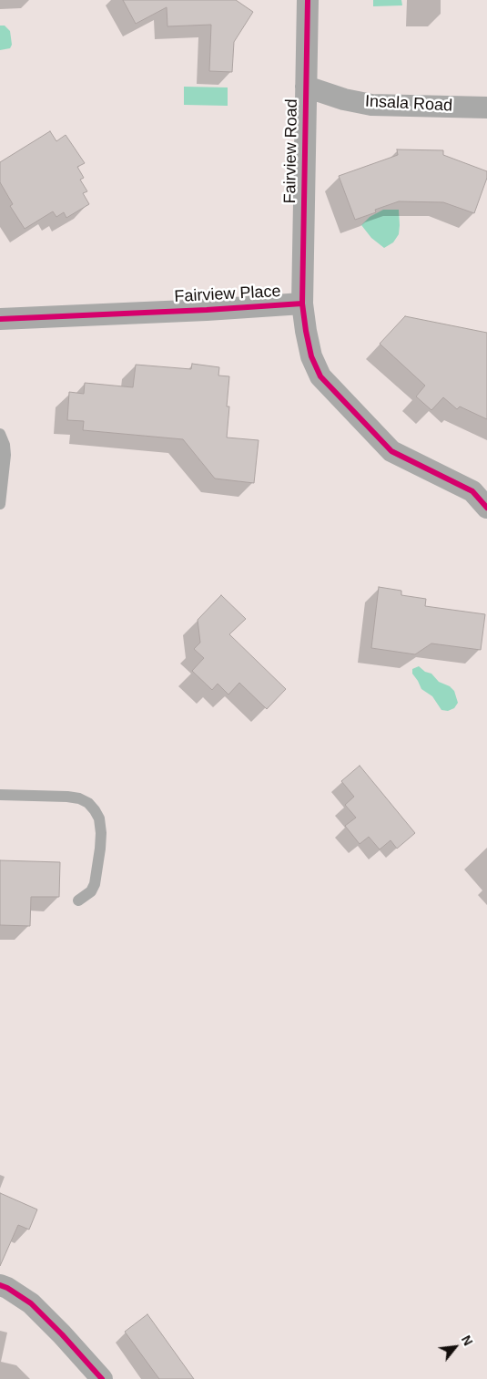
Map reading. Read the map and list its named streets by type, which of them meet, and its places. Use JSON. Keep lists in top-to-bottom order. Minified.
{"streets":{"street":["Insala Road","Fairview Road","Fairview Place"]},"crossings":[["Insala Road","Fairview Road"],["Fairview Road","Fairview Place"]],"north":"top right"}
